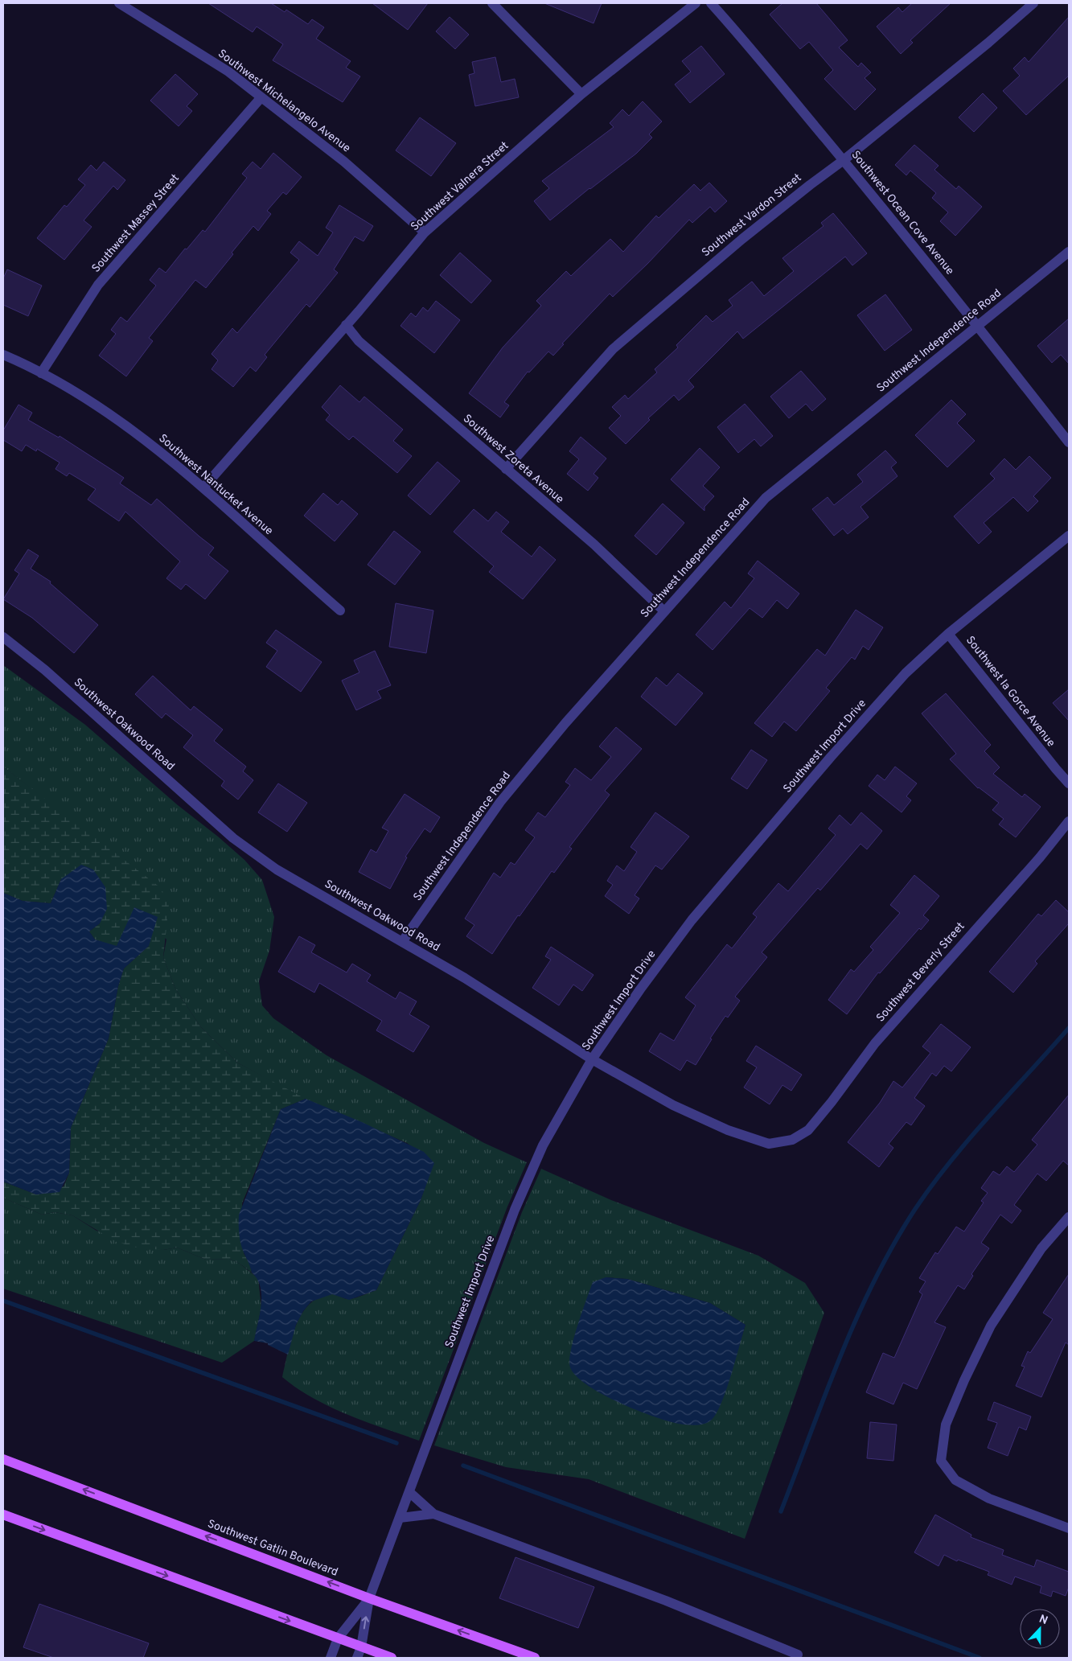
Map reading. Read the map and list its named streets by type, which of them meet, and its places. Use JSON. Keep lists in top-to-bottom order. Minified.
{"streets":{"main road":["Southwest Gatlin Boulevard"],"street":["Southwest Michelangelo Avenue","Southwest Valnera Street","Southwest Ocean Cove Avenue","Southwest Vardon Street","Southwest Massey Street","Southwest Independence Road","Southwest Zoreta Avenue","Southwest Nantucket Avenue","Southwest la Gorce Avenue","Southwest Oakwood Road","Southwest Import Drive","Southwest Beverly Street"]},"crossings":[["Southwest Michelangelo Avenue","Southwest Valnera Street"],["Southwest Michelangelo Avenue","Southwest Massey Street"],["Southwest Valnera Street","Southwest Zoreta Avenue"],["Southwest Valnera Street","Southwest Nantucket Avenue"],["Southwest Ocean Cove Avenue","Southwest Vardon Street"],["Southwest Ocean Cove Avenue","Southwest Independence Road"],["Southwest Vardon Street","Southwest Zoreta Avenue"],["Southwest Massey Street","Southwest Nantucket Avenue"],["Southwest Independence Road","Southwest Zoreta Avenue"],["Southwest Independence Road","Southwest Oakwood Road"],["Southwest la Gorce Avenue","Southwest Import Drive"],["Southwest Oakwood Road","Southwest Import Drive"],["Southwest Oakwood Road","Southwest Beverly Street"],["Southwest Import Drive","Southwest Gatlin Boulevard"]],"north":"top"}
